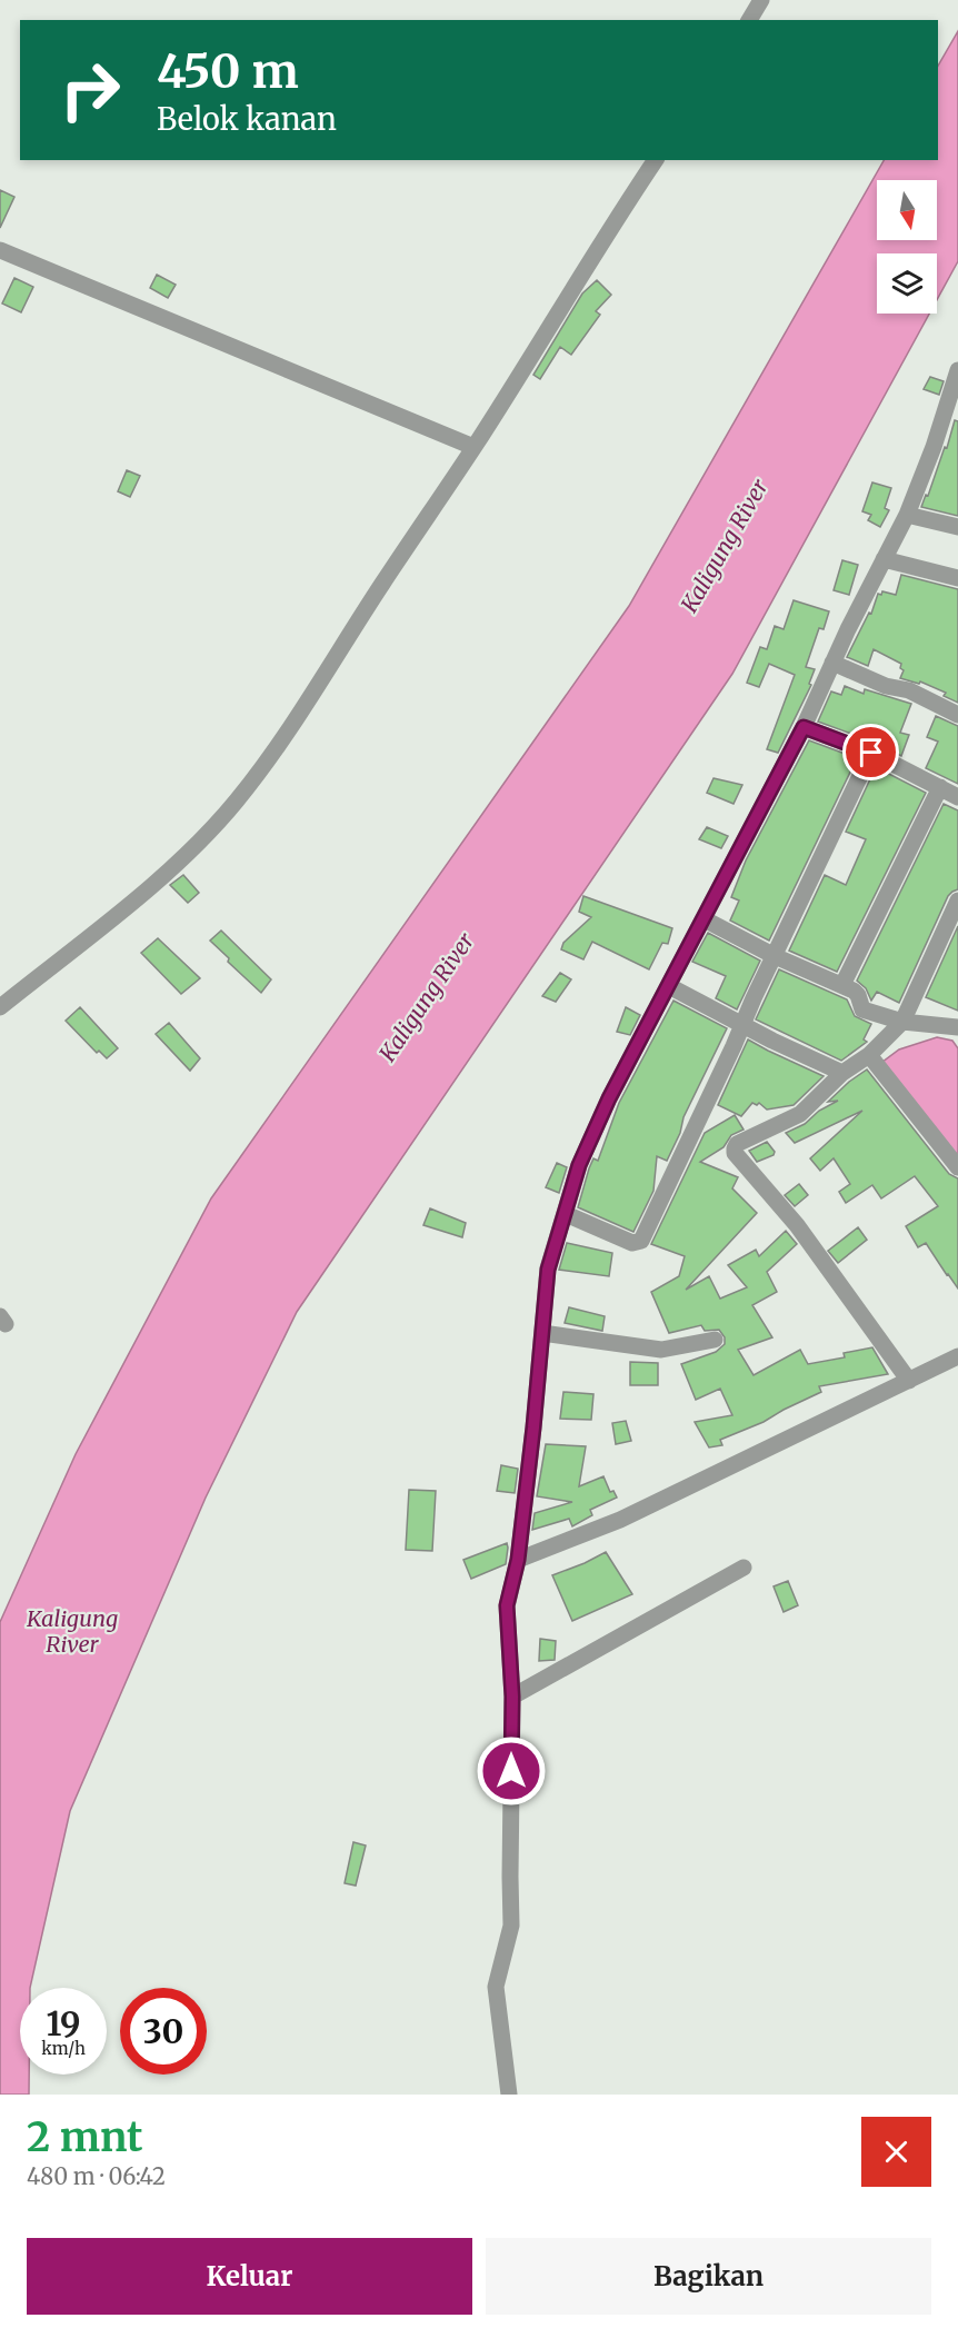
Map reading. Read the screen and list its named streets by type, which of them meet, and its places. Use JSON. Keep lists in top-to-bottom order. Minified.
{"water":["Kaligung River"],"north":"bottom","page":{"turn":["450 m","Belok kanan"],"speed":"19 km/h","limit":"30","heading":["2 mnt","480 m · 06:42"],"buttons":["Keluar","Bagikan"]}}
